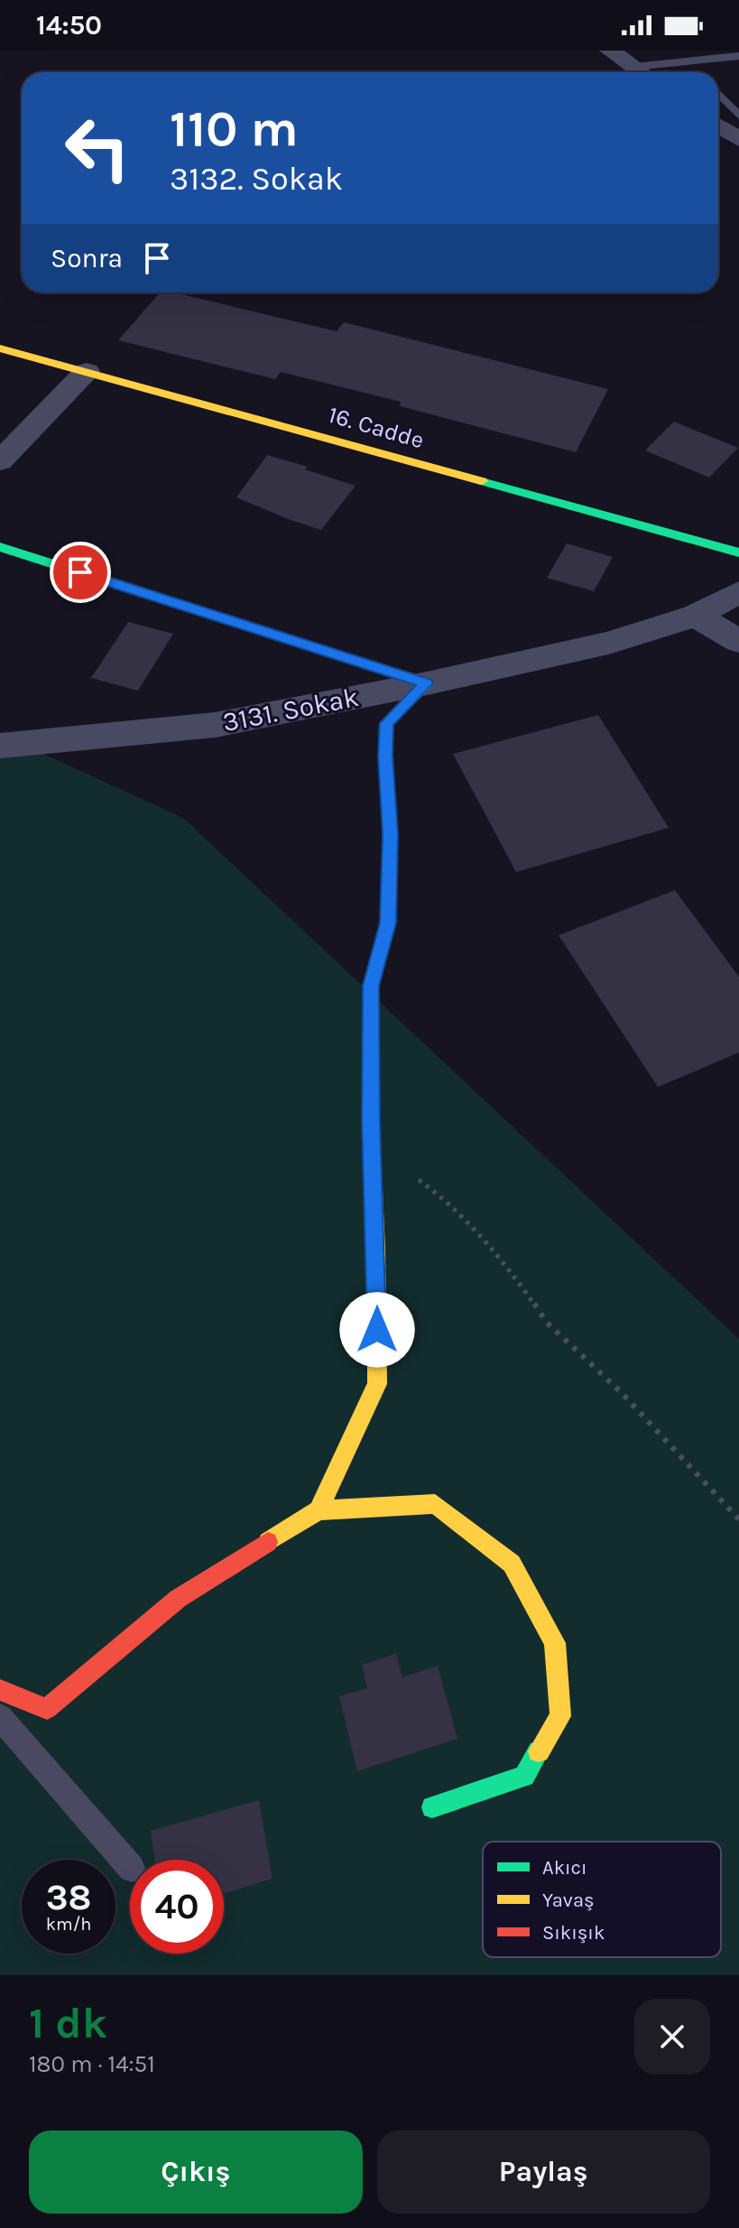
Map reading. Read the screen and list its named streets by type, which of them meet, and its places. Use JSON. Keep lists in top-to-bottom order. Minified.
{"streets":{"street":["16. Cadde","3131. Sokak"]},"legend":["Akıcı","Yavaş","Sıkışık"],"page":{"status":"14:50","turn":["110 m","3132. Sokak"],"then":"Sonra","speed":"38 km/h","limit":"40","heading":["1 dk","180 m · 14:51"],"buttons":["Çıkış","Paylaş"]}}
